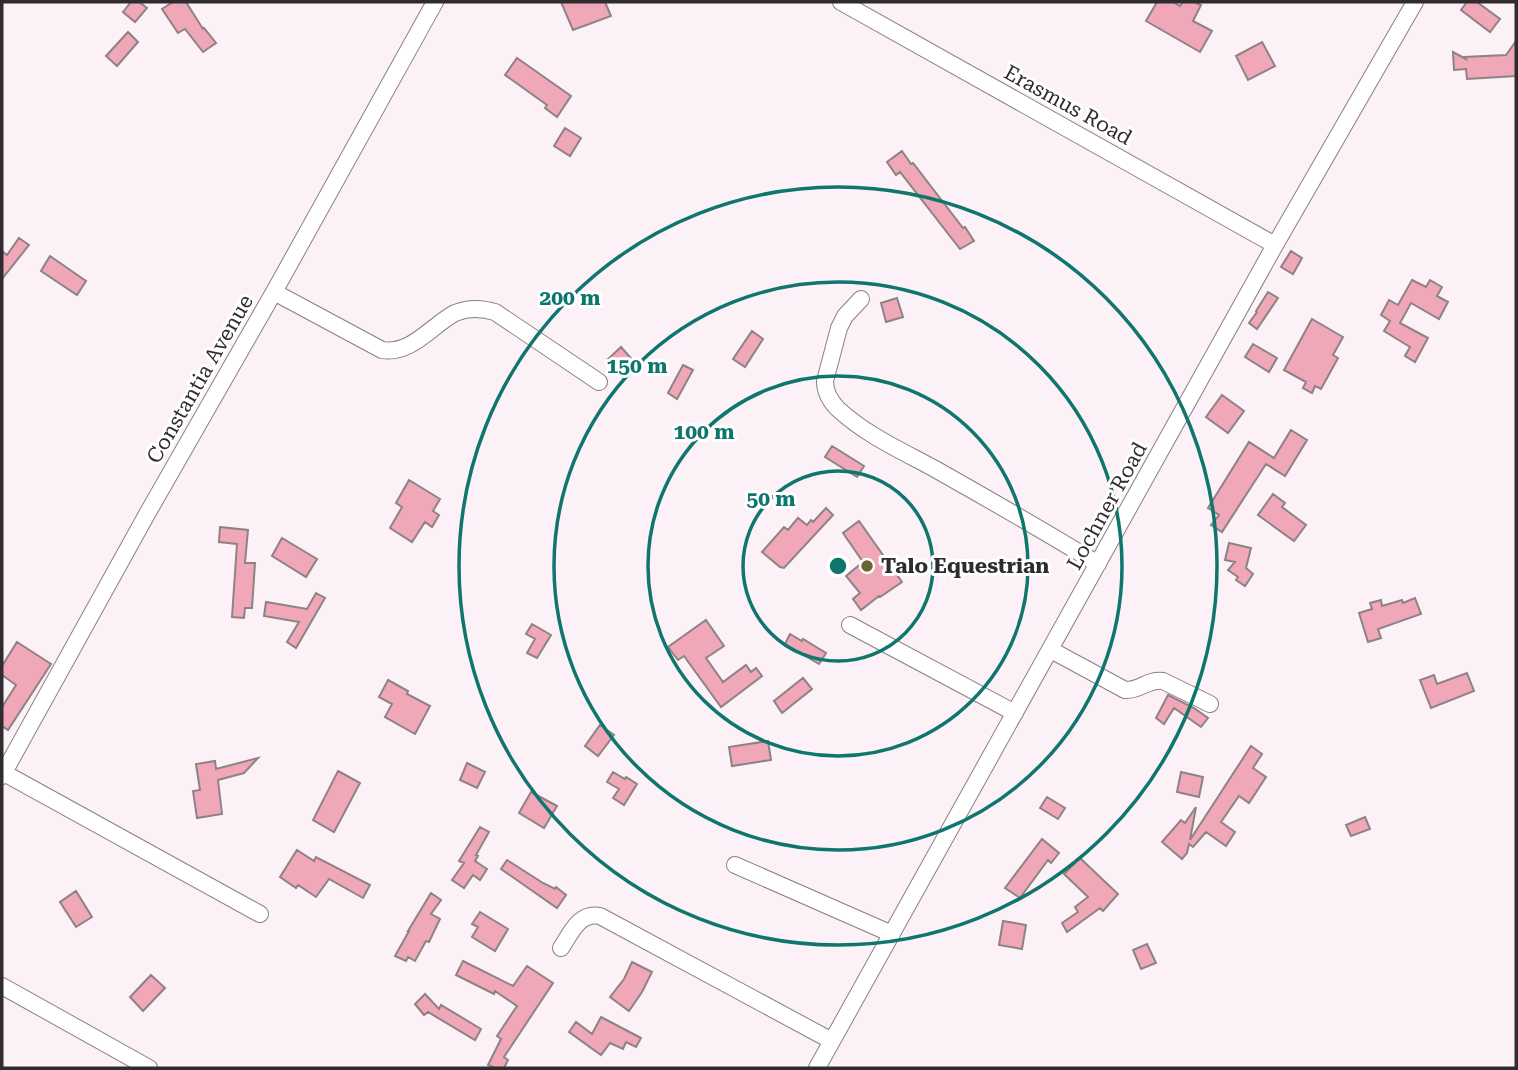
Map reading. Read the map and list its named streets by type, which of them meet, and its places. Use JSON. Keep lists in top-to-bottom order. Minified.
{"streets":{"street":["Erasmus Road","Constantia Avenue","Lochner Road"]},"crossings":[["Erasmus Road","Lochner Road"]],"places":["Talo Equestrian"],"rings":["200 m","150 m","100 m","50 m"]}
